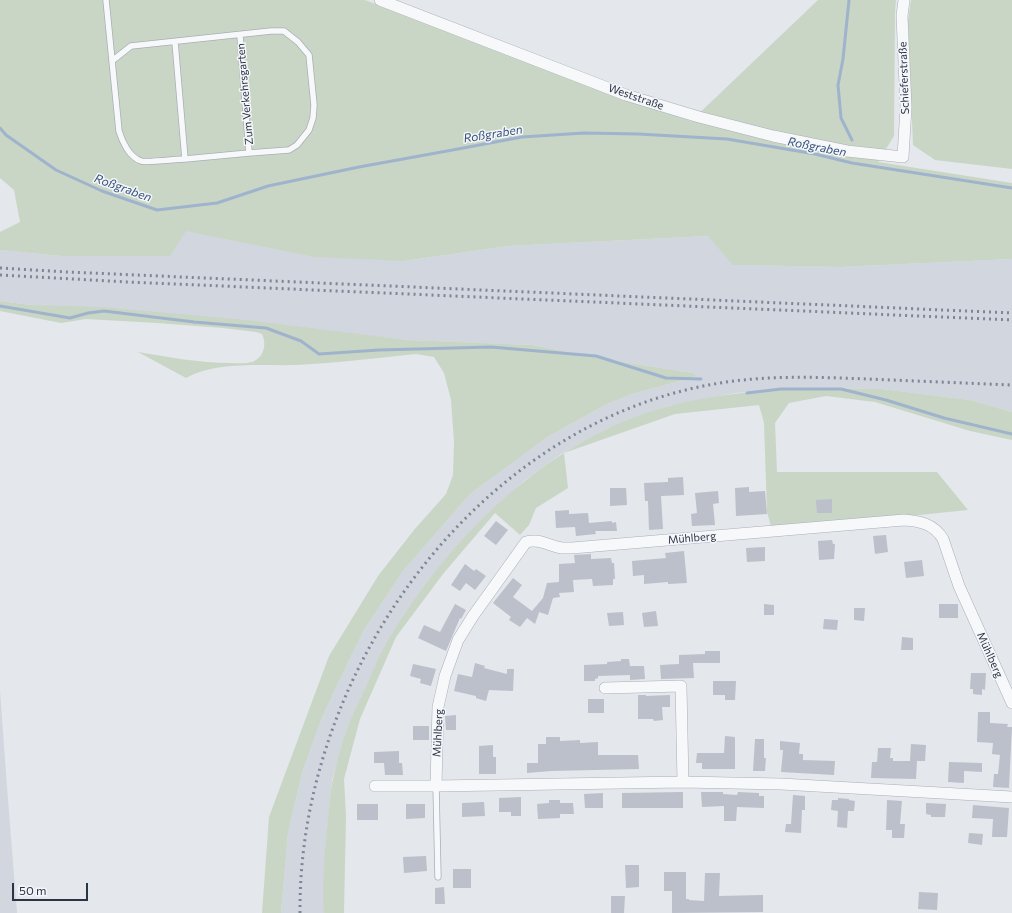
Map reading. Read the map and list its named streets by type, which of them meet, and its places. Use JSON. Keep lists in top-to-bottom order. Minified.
{"streets":{"street":["Schieferstraße","Weststraße","Mühlberg"],"lane":["Zum Verkehrsgarten"]},"crossings":[["Schieferstraße","Weststraße"]],"water":["Roßgraben"],"scale_bar":"50 m"}
